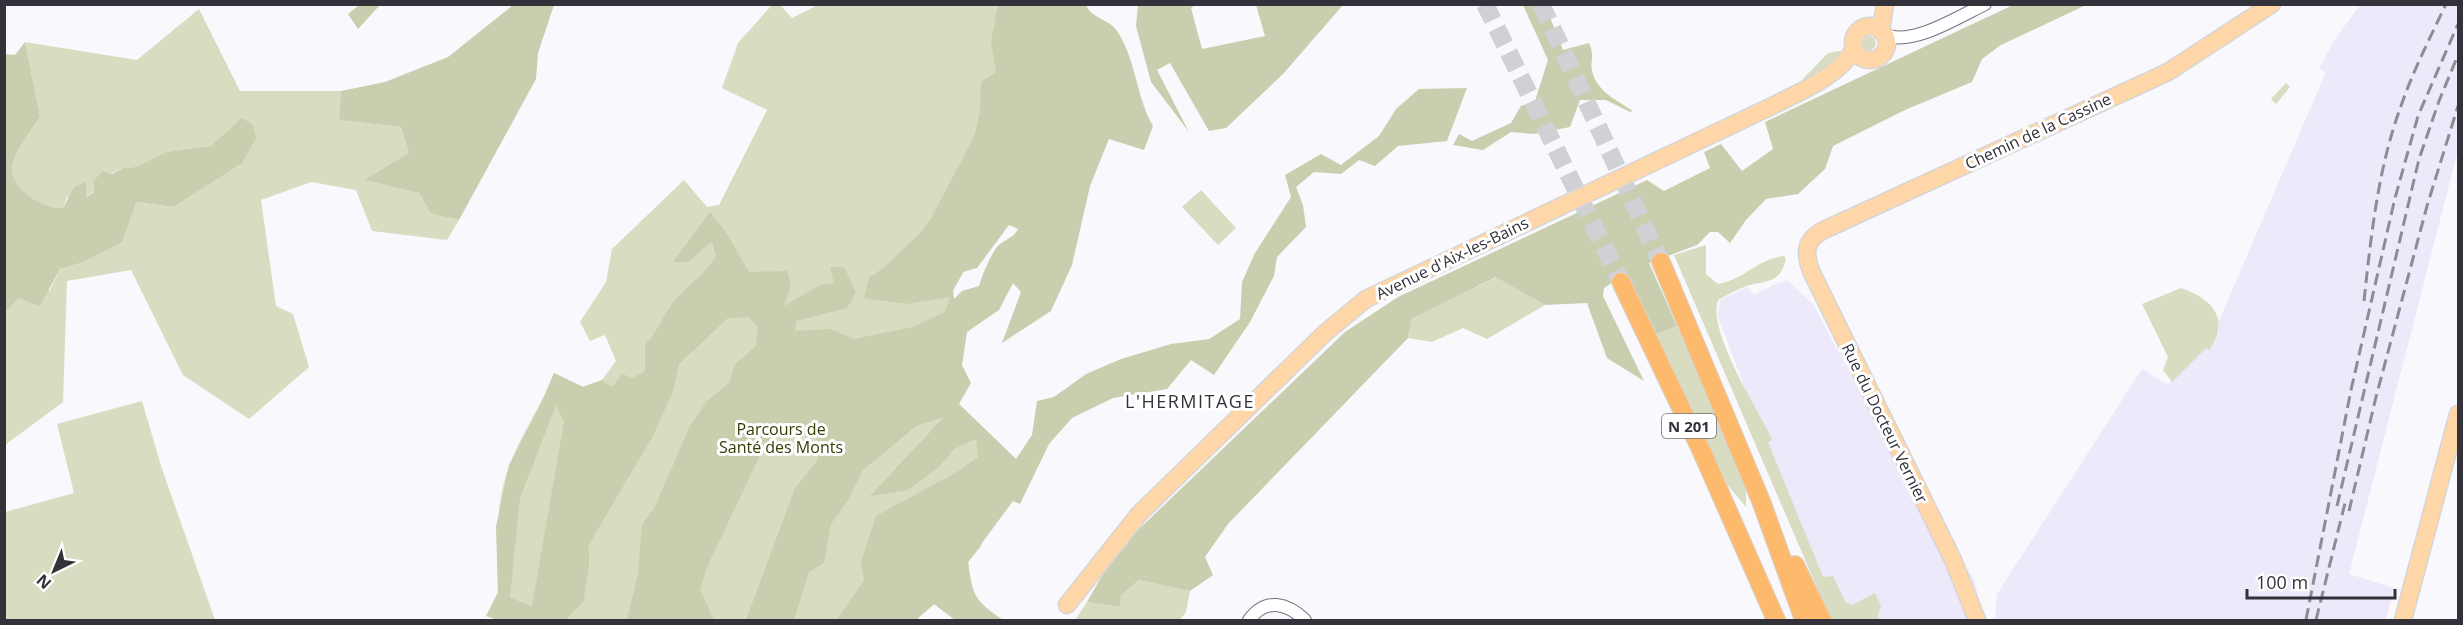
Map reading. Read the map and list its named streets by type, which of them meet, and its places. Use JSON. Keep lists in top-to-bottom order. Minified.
{"streets":{"highway":["N 201"],"main road":["Chemin de la Cassine","Avenue d'Aix-les-Bains","Rue du Docteur Vernier"]},"crossings":[["Chemin de la Cassine","Rue du Docteur Vernier"]],"districts":["L'HERMITAGE"],"parks":["Parcours de Santé des Monts"],"scale_bar":"100 m","north":"bottom left"}
